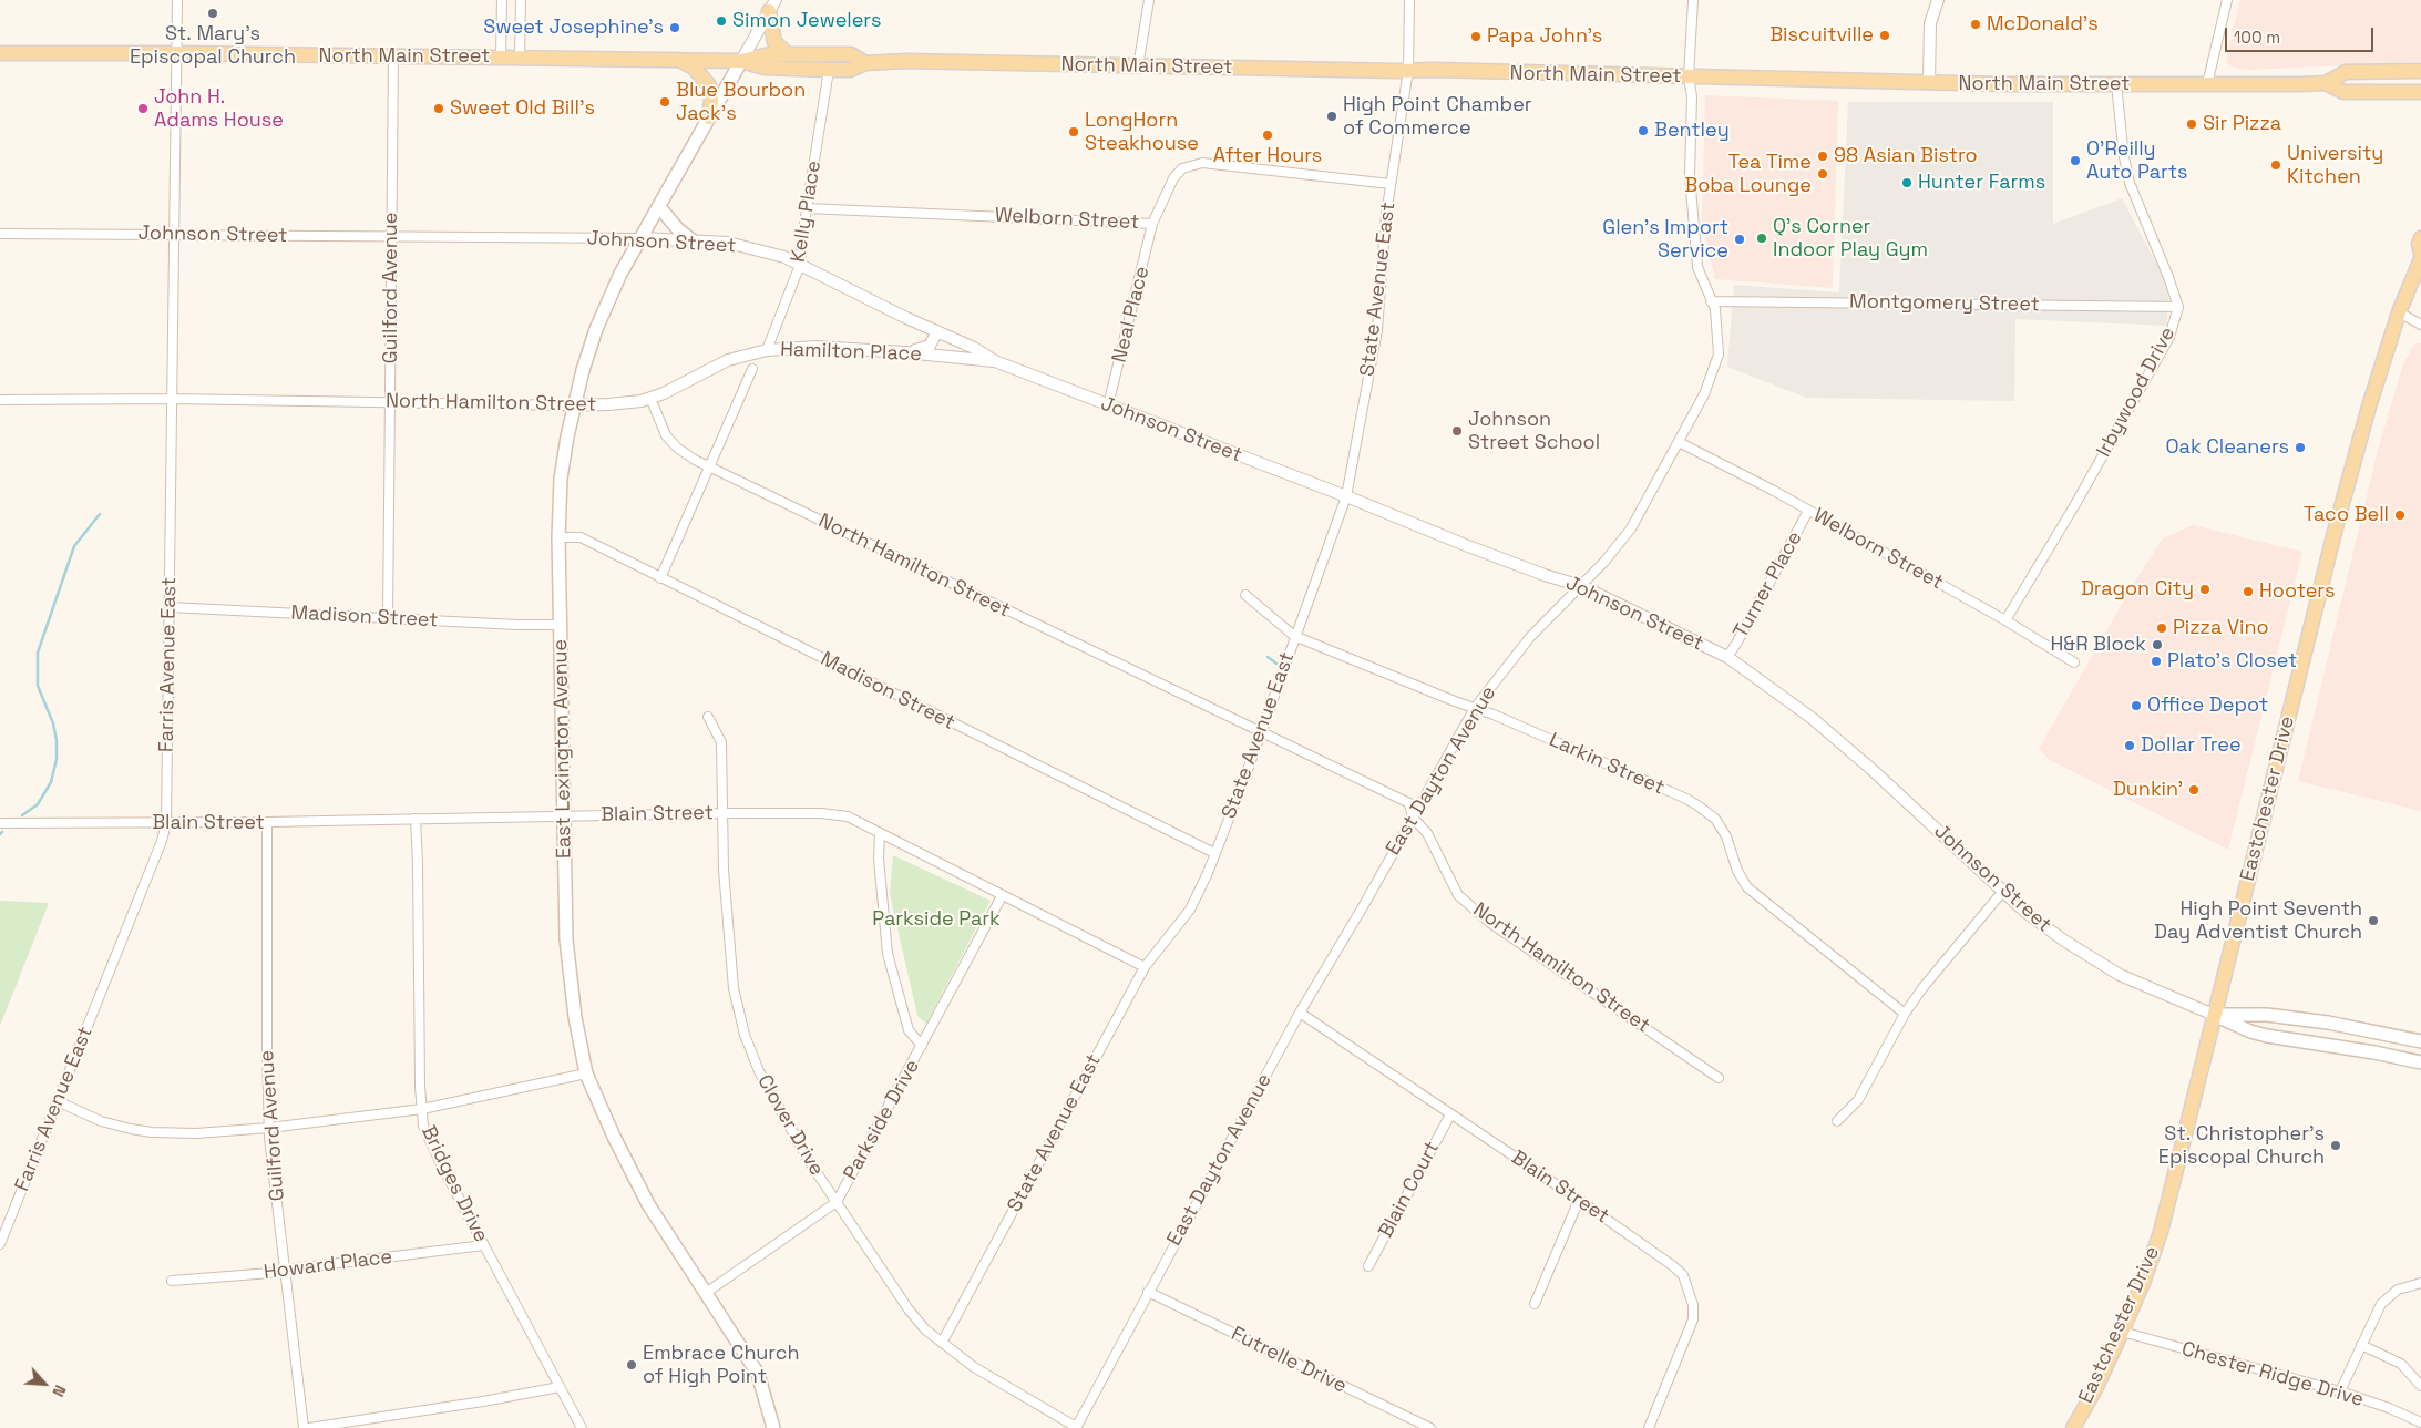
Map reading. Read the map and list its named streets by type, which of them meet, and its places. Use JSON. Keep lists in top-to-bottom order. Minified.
{"streets":{"main road":["North Main Street","Johnson Street","East Lexington Avenue","Eastchester Drive"],"street":["Kelly Place","Welborn Street","Guilford Avenue","State Avenue East","Montgomery Street","Neal Place","Hamilton Place","Irbywood Drive","North Hamilton Street","Turner Place","Madison Street","Farris Avenue East","Larkin Street","East Dayton Avenue","Blain Street","Parkside Drive","Clover Drive","Bridges Drive","Blain Court","Howard Place","Futrelle Drive","Chester Ridge Drive"]},"crossings":[["North Main Street","Kelly Place"],["North Main Street","Guilford Avenue"],["North Main Street","State Avenue East"],["North Main Street","Irbywood Drive"],["North Main Street","Farris Avenue East"],["North Main Street","East Lexington Avenue"],["North Main Street","East Dayton Avenue"],["Kelly Place","Welborn Street"],["Kelly Place","Johnson Street"],["Kelly Place","Hamilton Place"],["Welborn Street","State Avenue East"],["Welborn Street","Neal Place"],["Welborn Street","Irbywood Drive"],["Welborn Street","Turner Place"],["Welborn Street","East Dayton Avenue"],["Johnson Street","Guilford Avenue"],["Johnson Street","State Avenue East"],["Johnson Street","Neal Place"],["Johnson Street","Hamilton Place"],["Johnson Street","Turner Place"],["Johnson Street","Farris Avenue East"],["Johnson Street","East Lexington Avenue"],["Johnson Street","East Dayton Avenue"],["Johnson Street","Eastchester Drive"],["Guilford Avenue","North Hamilton Street"],["Guilford Avenue","Madison Street"],["Guilford Avenue","Blain Street"],["Guilford Avenue","Howard Place"],["State Avenue East","North Hamilton Street"],["State Avenue East","Madison Street"],["State Avenue East","Larkin Street"],["State Avenue East","Blain Street"],["State Avenue East","Clover Drive"],["Montgomery Street","Irbywood Drive"],["Montgomery Street","East Dayton Avenue"],["Hamilton Place","North Hamilton Street"],["North Hamilton Street","Farris Avenue East"],["North Hamilton Street","East Lexington Avenue"],["North Hamilton Street","East Dayton Avenue"],["Madison Street","Farris Avenue East"],["Madison Street","East Lexington Avenue"],["Farris Avenue East","Blain Street"],["East Lexington Avenue","Blain Street"],["East Lexington Avenue","Parkside Drive"],["Larkin Street","East Dayton Avenue"],["East Dayton Avenue","Blain Street"],["East Dayton Avenue","Clover Drive"],["East Dayton Avenue","Futrelle Drive"],["Eastchester Drive","Chester Ridge Drive"],["Blain Street","Parkside Drive"],["Blain Street","Clover Drive"],["Blain Street","Bridges Drive"],["Blain Street","Blain Court"],["Parkside Drive","Clover Drive"],["Bridges Drive","Howard Place"]],"parks":["Parkside Park"],"places":["St. Mary's Episcopal Church","Simon Jewelers","McDonald's","Sweet Josephine's","Biscuitville","Papa John's","Blue Bourbon Jack's","John H. Adams House","Sweet Old Bill's","High Point Chamber of Commerce","Sir Pizza","Bentley","LongHorn Steakhouse","After Hours","98 Asian Bistro","O'Reilly Auto Parts","University Kitchen","Tea Time Boba Lounge","Hunter Farms","Q's Corner Indoor Play Gym","Glen's Import Service","Johnson Street School","Oak Cleaners","Taco Bell","Dragon City","Hooters","Pizza Vino","H&R Block","Plato's Closet","Office Depot","Dollar Tree","Dunkin'","High Point Seventh Day Adventist Church","St. Christopher's Episcopal Church","Embrace Church of High Point"],"scale_bar":"100 m","north":"bottom right"}
